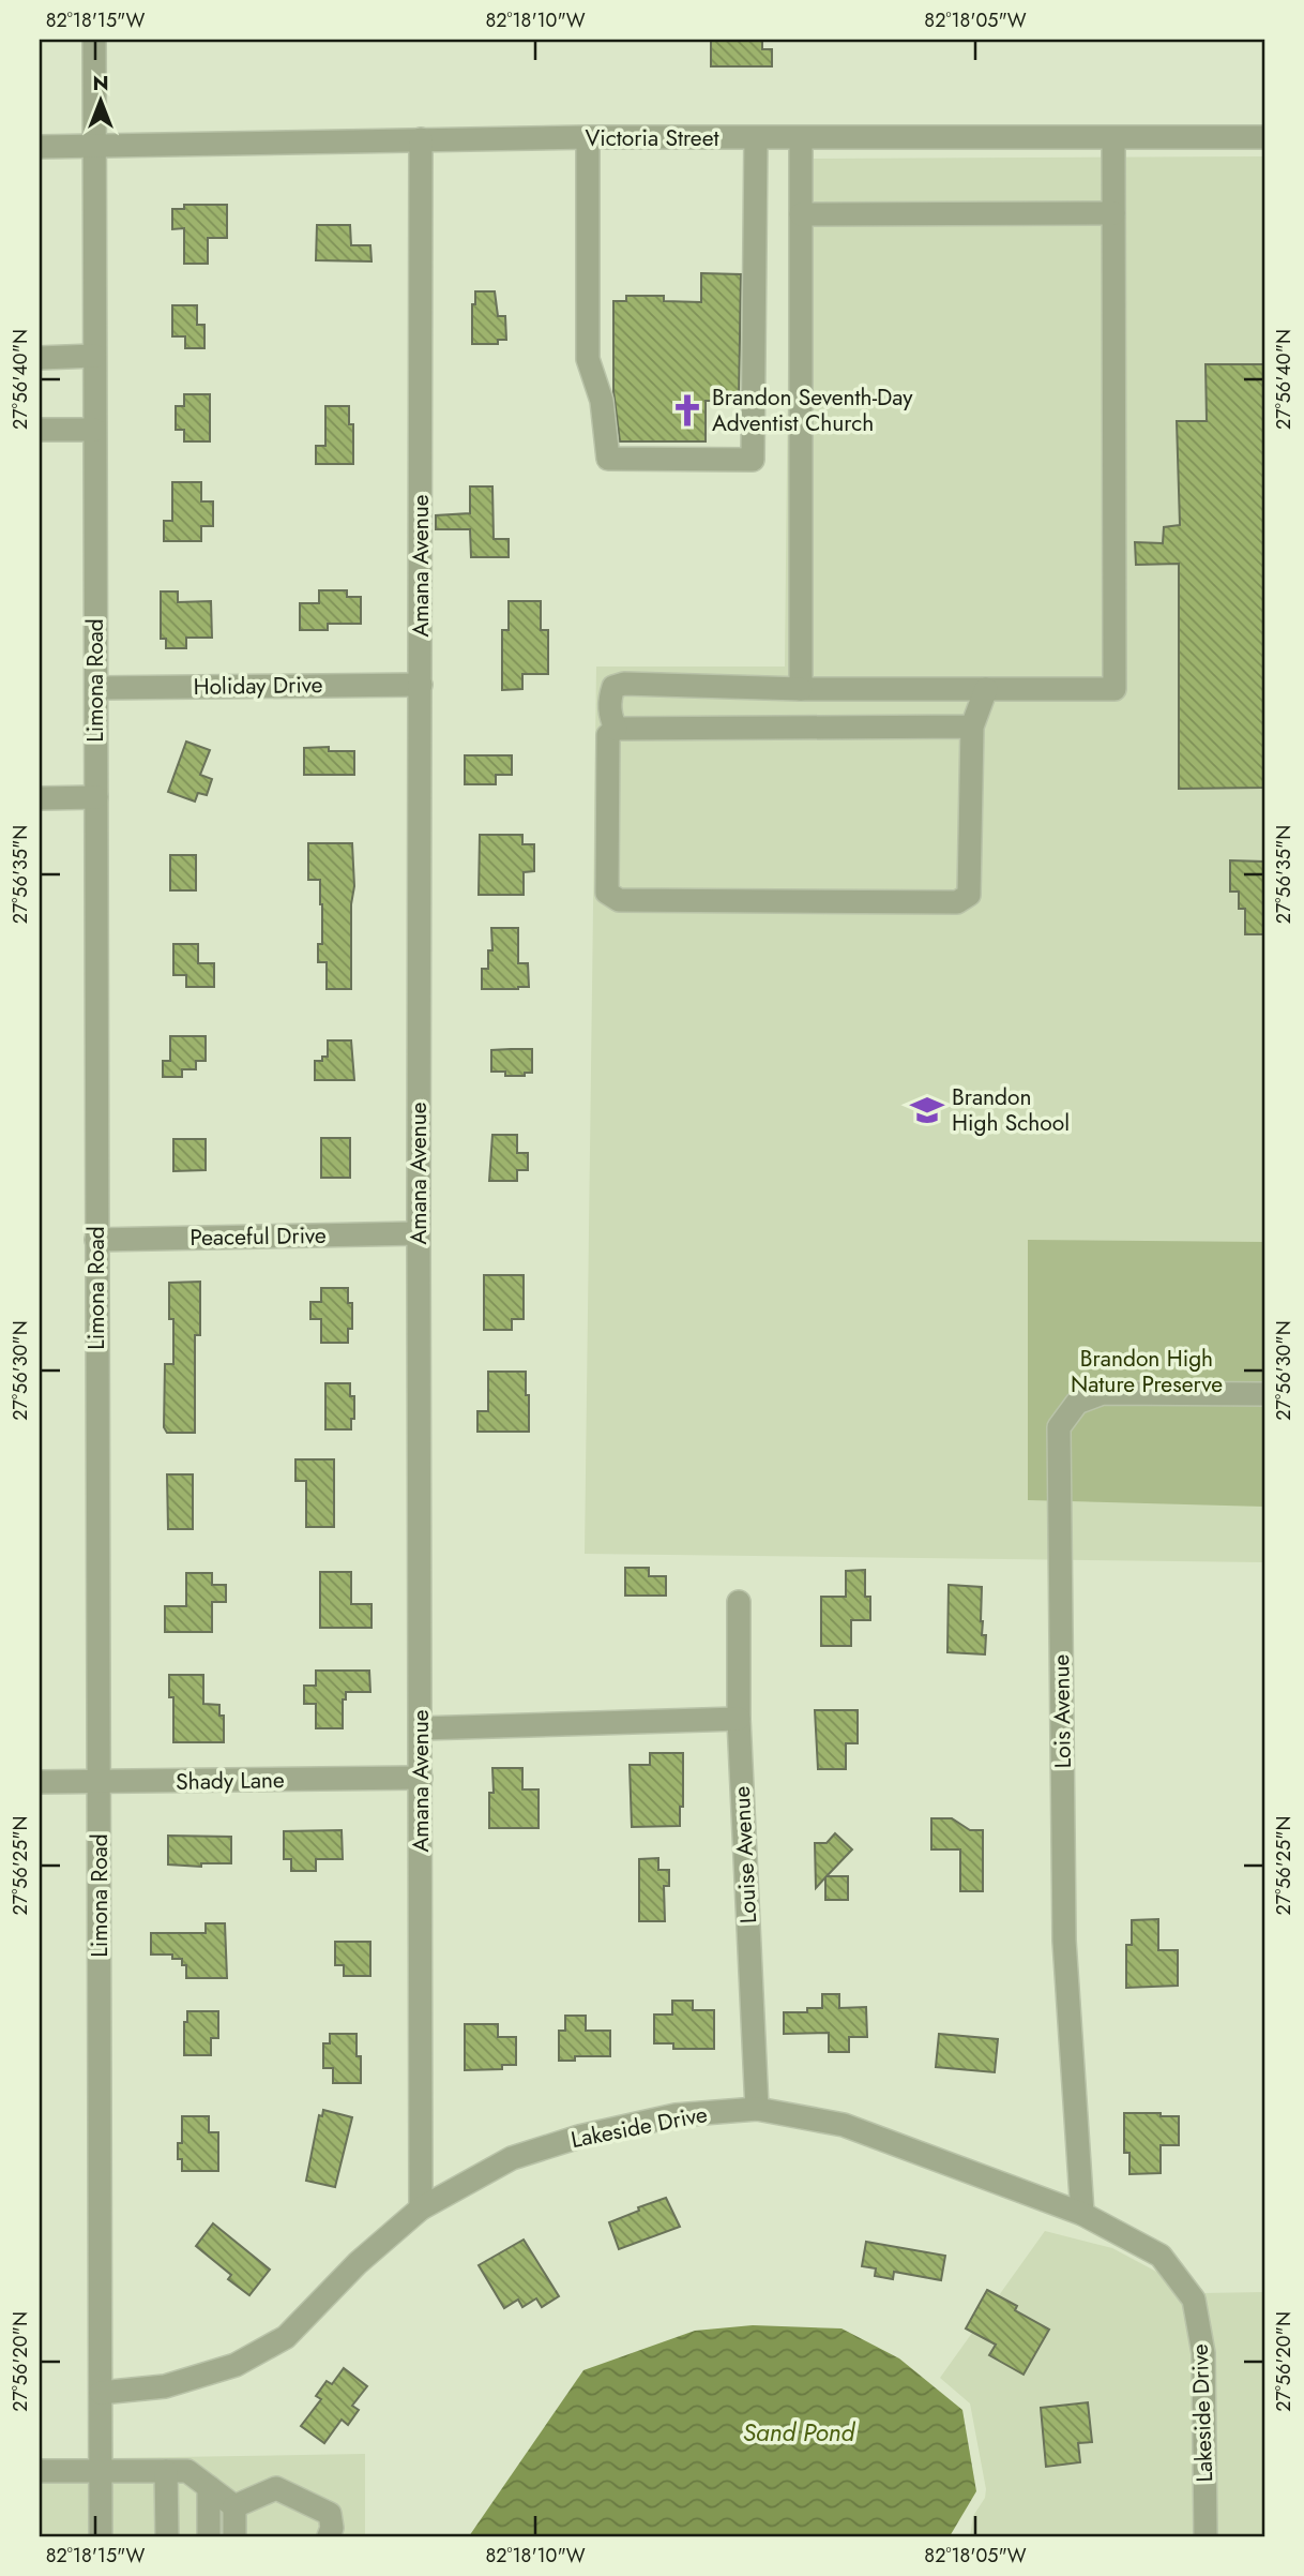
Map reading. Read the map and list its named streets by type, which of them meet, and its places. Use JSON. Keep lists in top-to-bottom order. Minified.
{"streets":{"street":["Victoria Street","Amana Avenue","Limona Road","Holiday Drive","Peaceful Drive","Lois Avenue","Shady Lane","Louise Avenue","Lakeside Drive"]},"crossings":[["Victoria Street","Amana Avenue"],["Victoria Street","Limona Road"],["Amana Avenue","Holiday Drive"],["Amana Avenue","Peaceful Drive"],["Amana Avenue","Shady Lane"],["Amana Avenue","Lakeside Drive"],["Limona Road","Holiday Drive"],["Limona Road","Peaceful Drive"],["Limona Road","Shady Lane"],["Limona Road","Lakeside Drive"],["Lois Avenue","Lakeside Drive"],["Louise Avenue","Lakeside Drive"]],"water":["Sand Pond"],"parks":["Brandon High Nature Preserve"],"places":{"church":["Brandon Seventh-Day Adventist Church"],"school or university":["Brandon High School"]},"north":"top","coordinates":["82°18'15\"W","82°18'10\"W","82°18'05\"W","27°56'40\"N","27°56'35\"N","27°56'30\"N","27°56'25\"N","27°56'20\"N"]}
